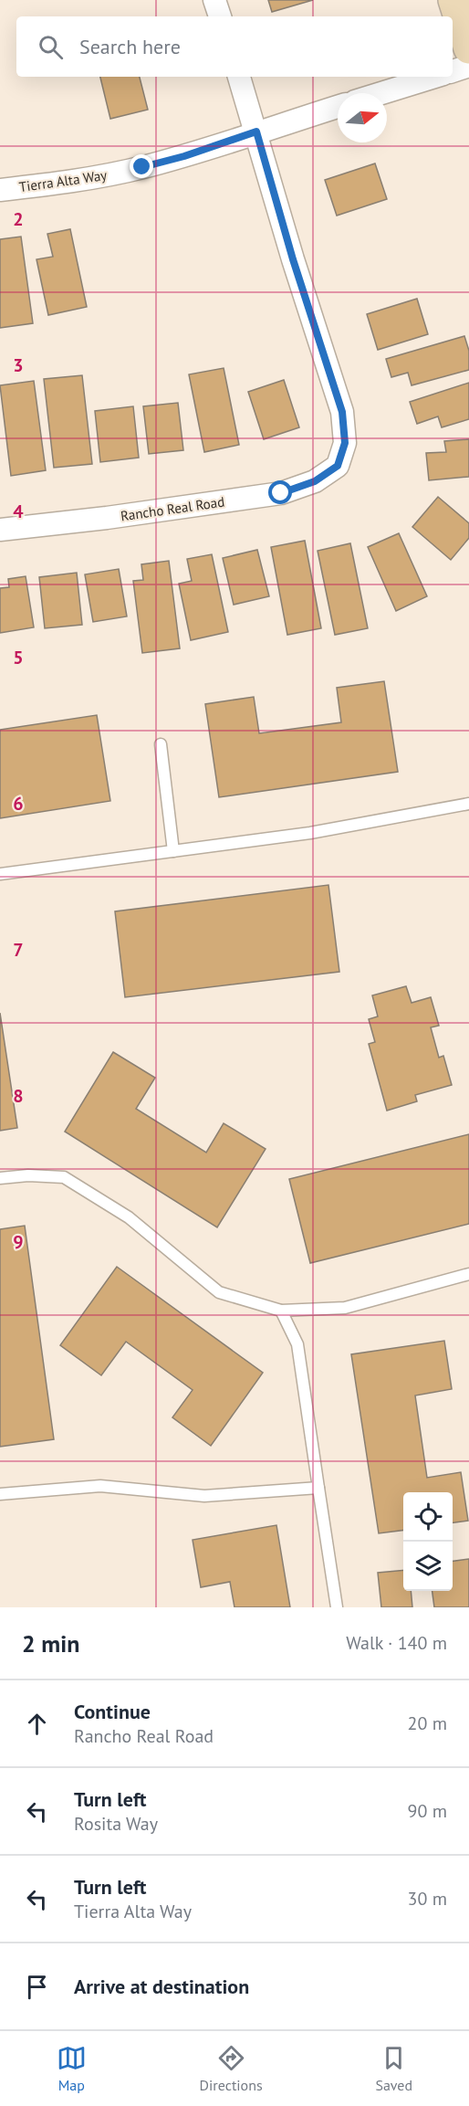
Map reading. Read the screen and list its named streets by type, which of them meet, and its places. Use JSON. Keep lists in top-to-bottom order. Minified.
{"streets":{"street":["Tierra Alta Way","Rancho Real Road"]},"crossings":[["Tierra Alta Way","Rancho Real Road"]],"north":"right","page":{"search":"Search here","heading":["2 min","Walk · 140 m"],"list":[["Continue","Rancho Real Road","20 m"],["Turn left","Rosita Way","90 m"],["Turn left","Tierra Alta Way","30 m"],"Arrive at destination"],"nav":["Map","Directions","Saved"]},"grid":{"rows":["2","3","4","5","6","7","8","9"]}}
